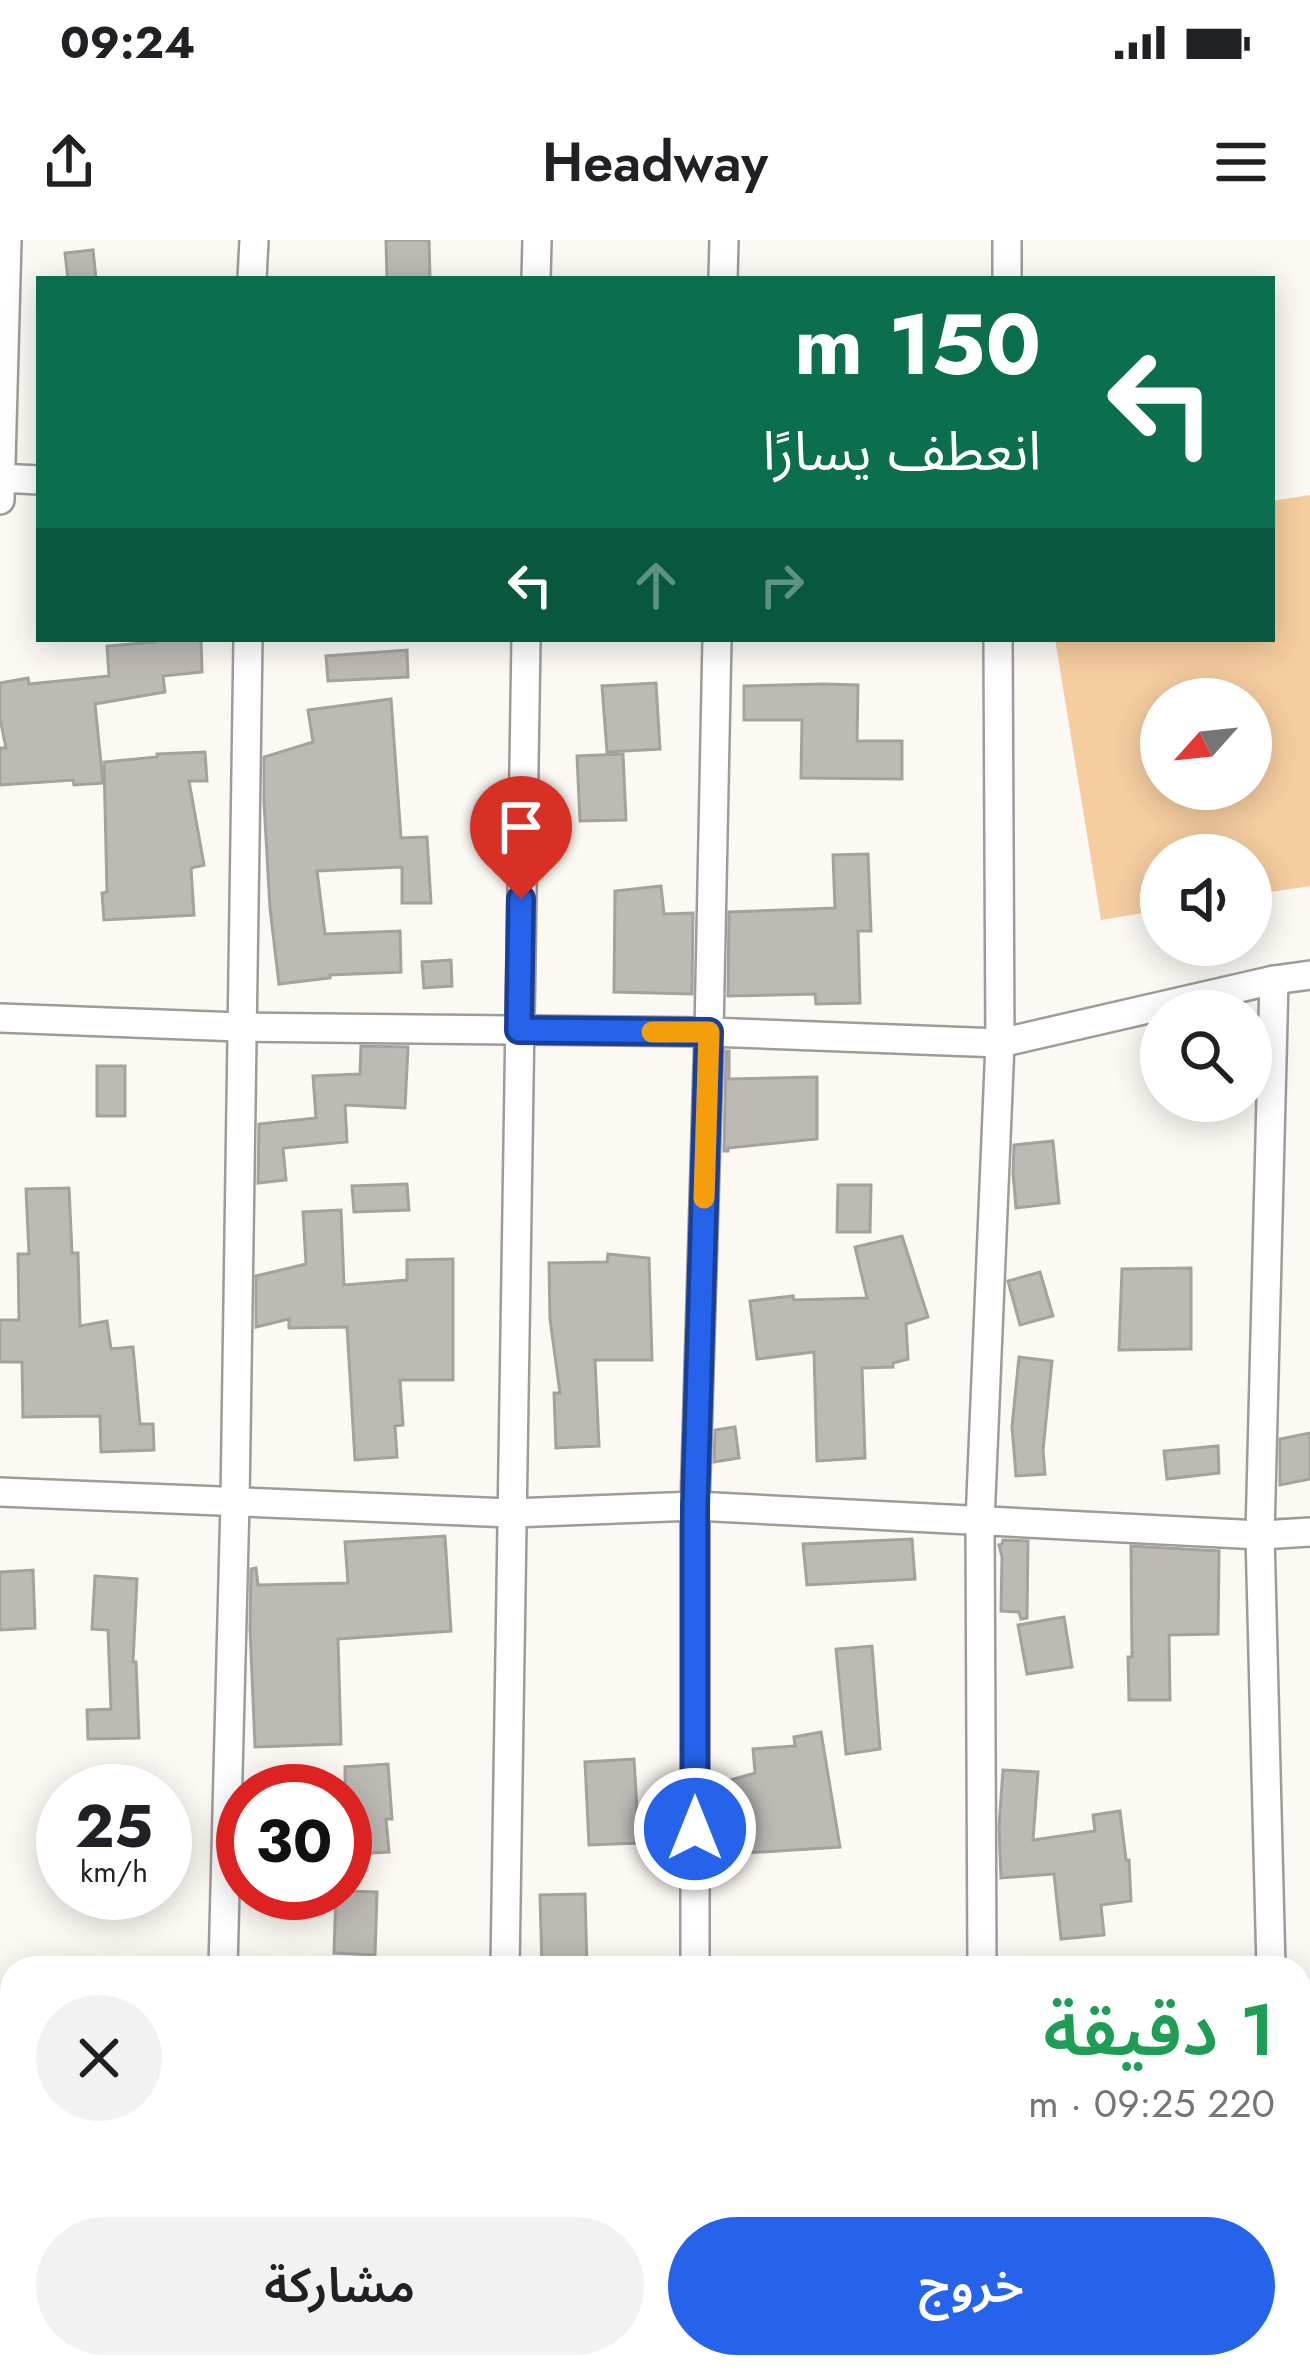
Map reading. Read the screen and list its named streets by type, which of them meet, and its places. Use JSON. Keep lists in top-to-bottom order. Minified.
{"north":"bottom left","page":{"status":"09:24","header":"Headway","turn":["150 m","انعطف يسارًا"],"speed":"25 km/h","limit":"30","heading":["1 دقيقة","220 m · 09:25"],"buttons":["خروج","مشاركة"]}}
